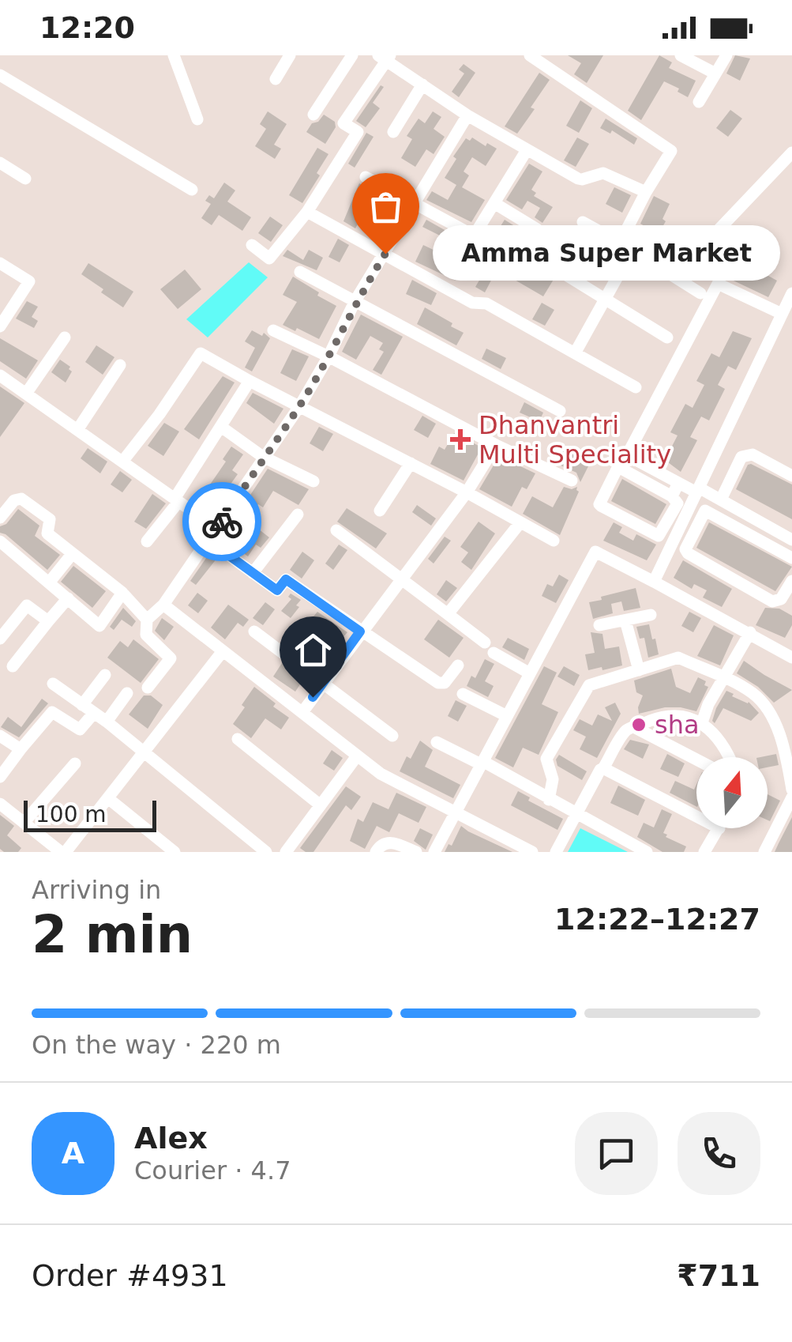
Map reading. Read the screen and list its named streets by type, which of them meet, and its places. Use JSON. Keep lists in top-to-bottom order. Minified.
{"places":{"other":["Amma Super Market","sha"],"health":["Dhanvantri Multi Speciality"]},"scale_bar":"100 m","north":"top","page":{"status":"12:20","bubble":"Amma Super Market","scale":"100 m","heading":["2 min","Arriving in","12:22–12:27"],"panel":["Alex","Courier · 4.7","Order #4931","₹711"],"bar":"On the way · 220 m","round":"A"}}
